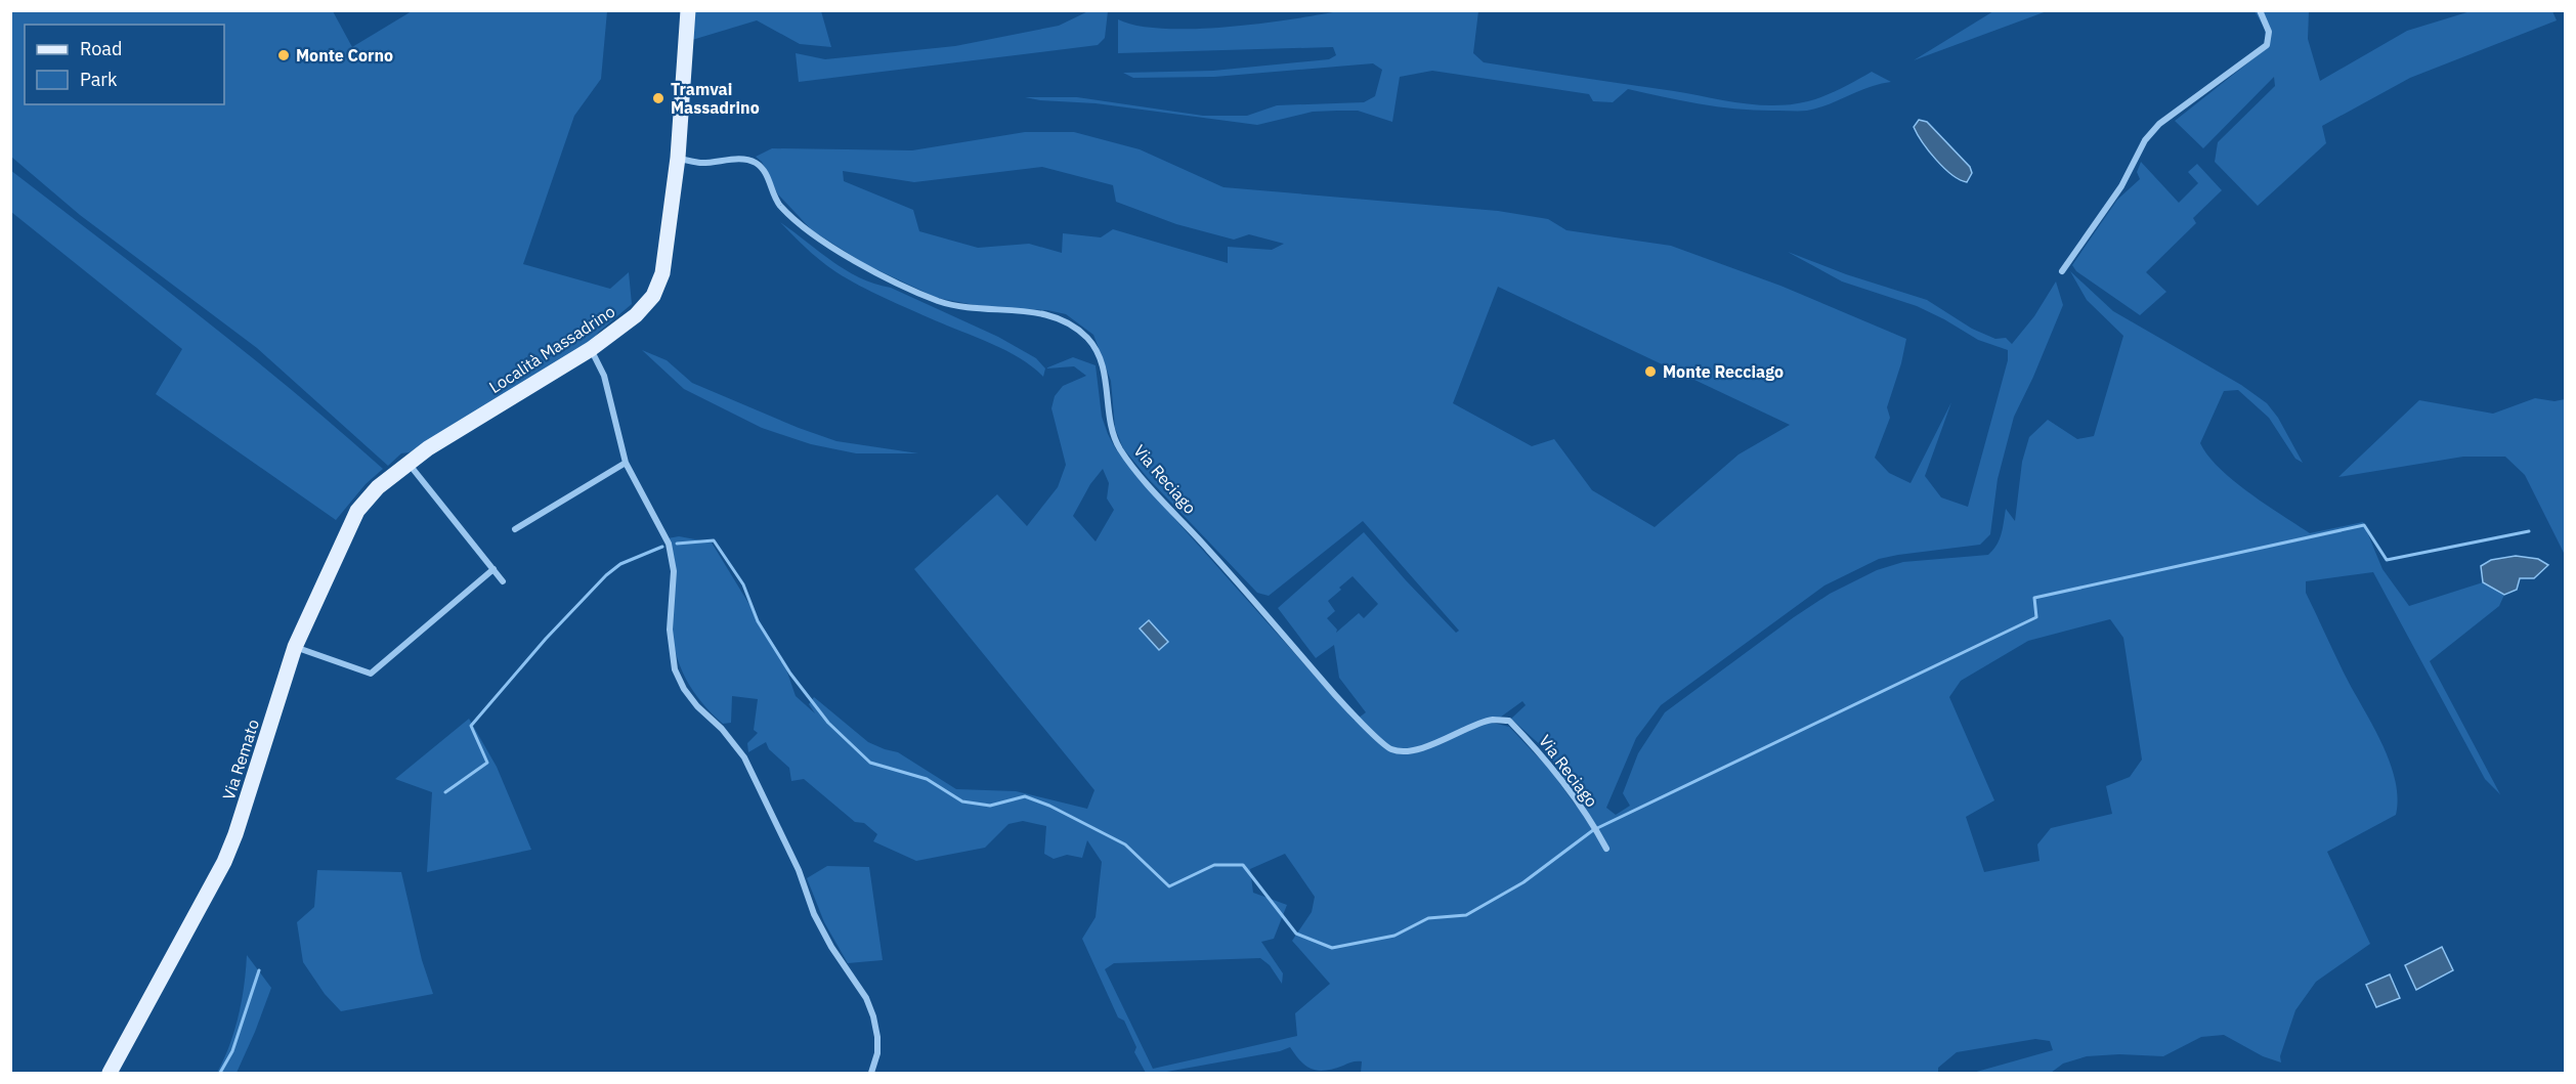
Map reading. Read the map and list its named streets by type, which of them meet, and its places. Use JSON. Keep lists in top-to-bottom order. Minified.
{"streets":{"main road":["Località Massadrino","Via Remato"],"street":["Via Reciago"]},"crossings":[["Località Massadrino","Via Reciago"],["Località Massadrino","Via Remato"]],"places":["Monte Corno","Tramvai Massadrino","Monte Recciago"],"legend":["Road","Park"]}
